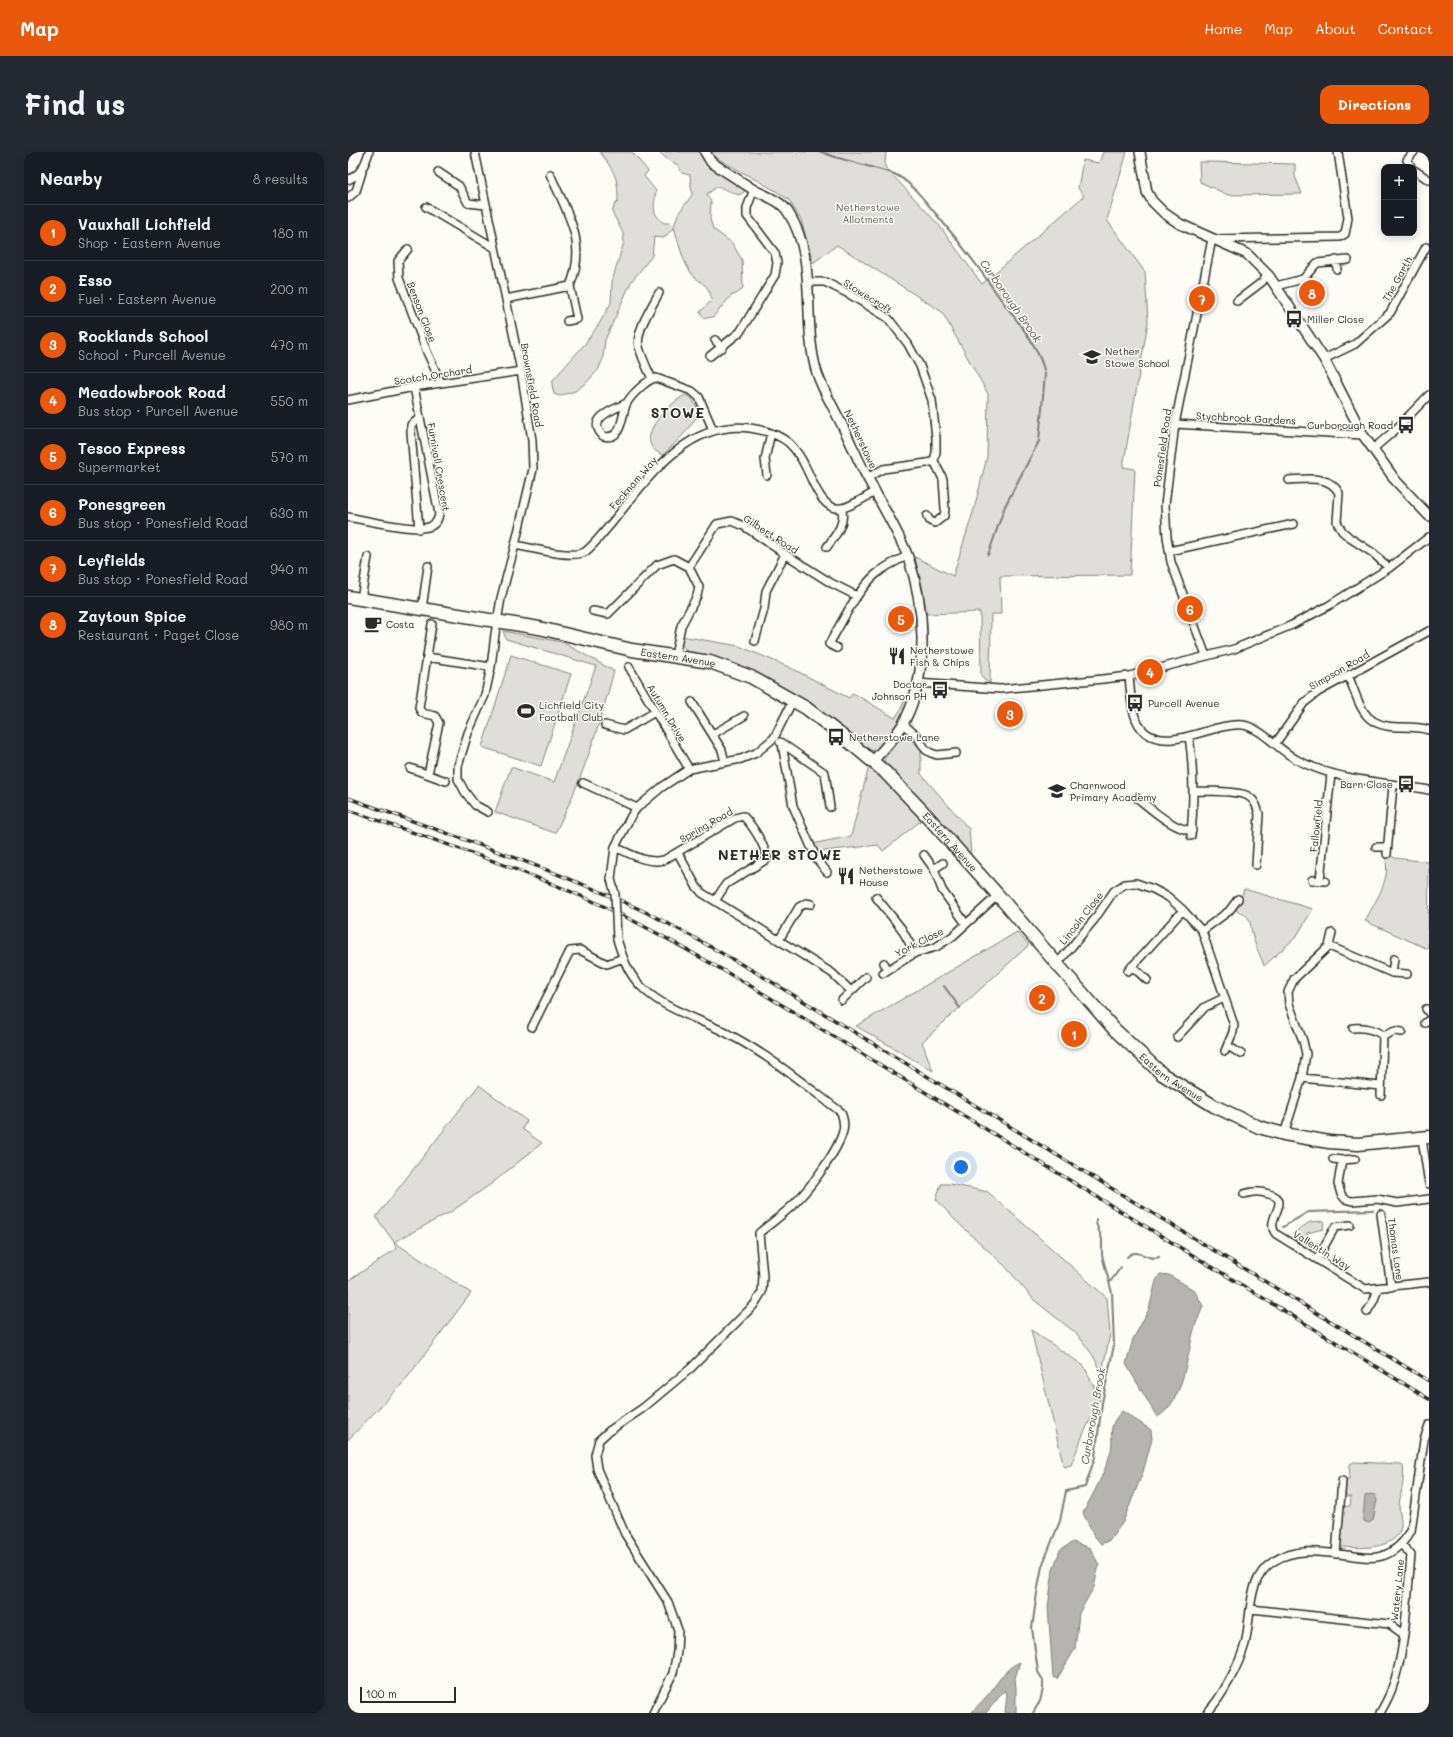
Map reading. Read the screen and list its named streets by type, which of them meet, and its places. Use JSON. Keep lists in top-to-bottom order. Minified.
{"streets":{"highway":["Eastern Avenue"],"street":["The Garth","Stowecroft","Benson Close","Scotch Orchard","Brownsfield Road","Stychbrook Gardens","Netherstowe","Ponesfield Road","Furnivall Crescent","Fecknam Way","Gilbert Road","Simpson Road","Autumn Drive","Spring Road","Fallowfield","Lincoln Close","York Close","Thomas Lane","Vallentin Way","Watery Lane"]},"crossings":[["Stowecroft","Netherstowe"],["Benson Close","Scotch Orchard"],["Scotch Orchard","Brownsfield Road"],["Scotch Orchard","Furnivall Crescent"],["Brownsfield Road","Fecknam Way"],["Brownsfield Road","Eastern Avenue"],["Stychbrook Gardens","Ponesfield Road"],["Netherstowe","Eastern Avenue"],["Eastern Avenue","Lincoln Close"],["Eastern Avenue","York Close"],["Thomas Lane","Vallentin Way"]],"districts":["STOWE","NETHER STOWE"],"water":["Curborough Brook"],"parks":["Netherstowe Allotments"],"places":{"bus stop":["Miller Close","Curborough Road","Doctor Johnson PH","Purcell Avenue","Netherstowe Lane","Barn Close"],"school or university":["Nether Stowe School","Charnwood Primary Academy"],"cafe":["Costa"],"restaurant":["Netherstowe Fish & Chips","Netherstowe House"],"sports":["Lichfield City Football Club"]},"scale_bar":"100 m","page":{"header":"Map","nav":["Home","Map","About","Contact"],"buttons":"Directions","title":"Find us","heading":["Nearby","8 results"],"map_buttons":["+","−"],"list":[{"mark":"1","name":"Vauxhall Lichfield","note":"Shop · Eastern Avenue","value":"180 m"},{"mark":"2","name":"Esso","note":"Fuel · Eastern Avenue","value":"200 m"},{"mark":"3","name":"Rocklands School","note":"School · Purcell Avenue","value":"470 m"},{"mark":"4","name":"Meadowbrook Road","note":"Bus stop · Purcell Avenue","value":"550 m"},{"mark":"5","name":"Tesco Express","note":"Supermarket","value":"570 m"},{"mark":"6","name":"Ponesgreen","note":"Bus stop · Ponesfield Road","value":"630 m"},{"mark":"7","name":"Leyfields","note":"Bus stop · Ponesfield Road","value":"940 m"},{"mark":"8","name":"Zaytoun Spice","note":"Restaurant · Paget Close","value":"980 m"}],"pins":["8","7","6","5","4","3","2","1"],"scale":"100 m"}}
